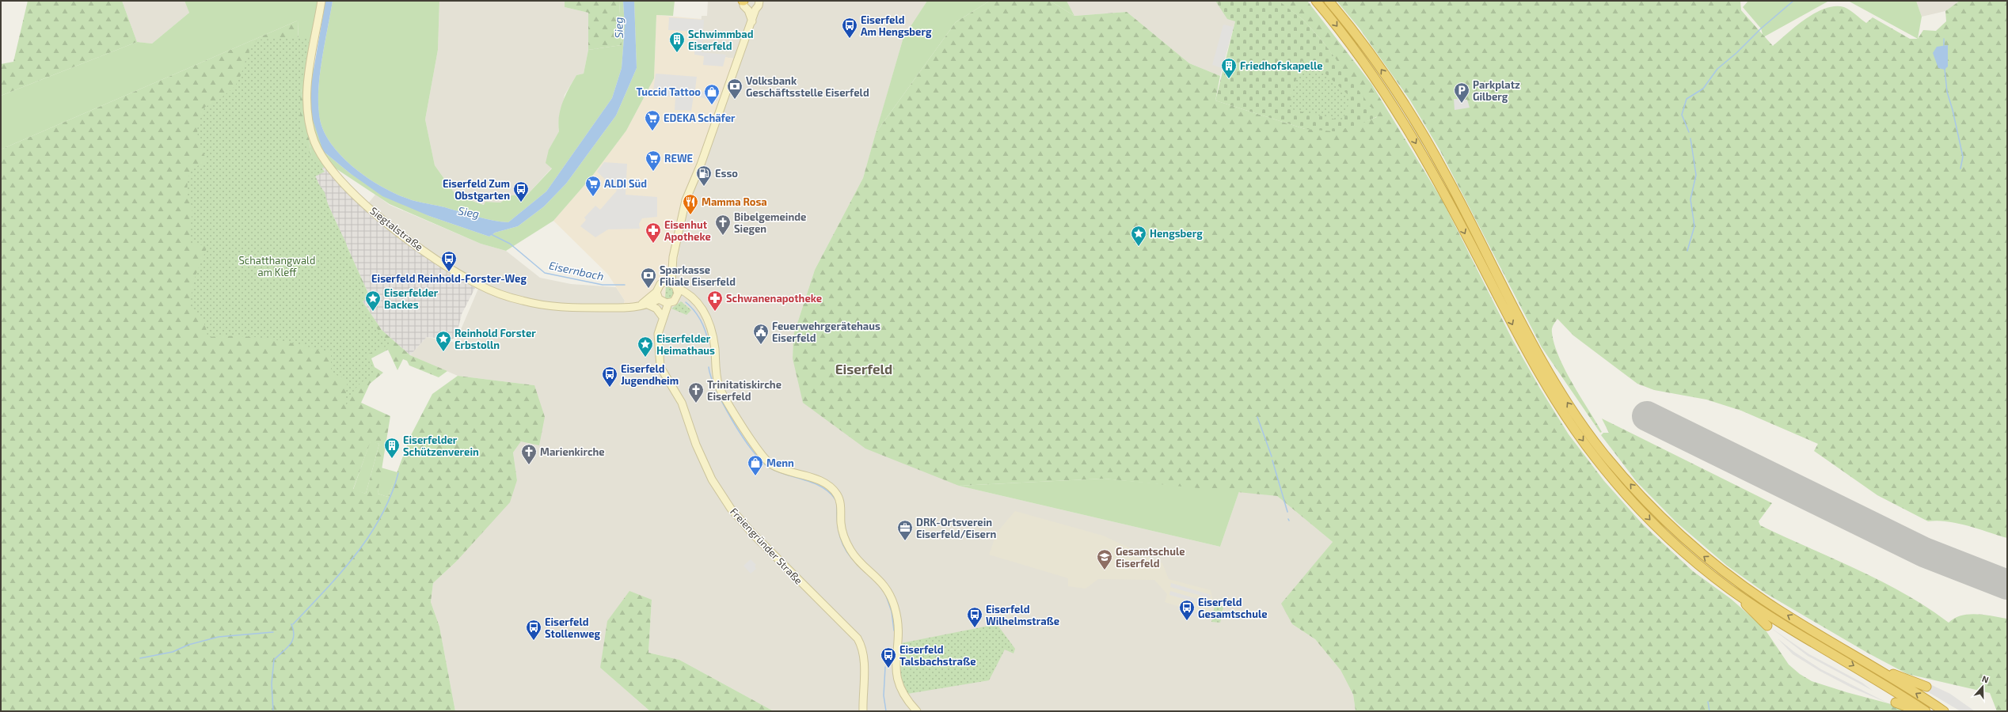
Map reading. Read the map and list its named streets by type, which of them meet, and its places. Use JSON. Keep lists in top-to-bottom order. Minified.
{"streets":{"main road":["Siegtalstraße","Freiengründer Straße"]},"crossings":[["Siegtalstraße","Freiengründer Straße"]],"districts":["Eiserfeld"],"water":["Sieg","Eisernbach"],"parks":["Schatthangwald am Kleff"],"places":{"bus stop":["Eiserfeld Am Hengsberg","Eiserfeld Zum Obstgarten","Eiserfeld Reinhold-Forster-Weg","Eiserfeld Jugendheim","Eiserfeld Gesamtschule","Eiserfeld Wilhelmstraße","Eiserfeld Stollenweg","Eiserfeld Talsbachstraße"],"building":["Schwimmbad Eiserfeld","Friedhofskapelle","Eiserfelder Schützenverein"],"bank":["Volksbank Geschäftsstelle Eiserfeld","Sparkasse Filiale Eiserfeld"],"parking":["Parkplatz Gilberg"],"shop":["Tuccid Tattoo","Menn"],"supermarket":["EDEKA Schäfer","REWE","ALDI Süd"],"fuel station":["Esso"],"restaurant":["Mamma Rosa"],"church":["Bibelgemeinde Siegen","Trinitatiskirche Eiserfeld","Marienkirche"],"pharmacy":["Eisenhut Apotheke","Schwanenapotheke"],"place":["Hengsberg","Eiserfelder Backes","Reinhold Forster Erbstolln","Eiserfelder Heimathaus"],"public building":["Feuerwehrgerätehaus Eiserfeld"],"office":["DRK-Ortsverein Eiserfeld/Eisern"],"school or university":["Gesamtschule Eiserfeld"]},"north":"top"}
